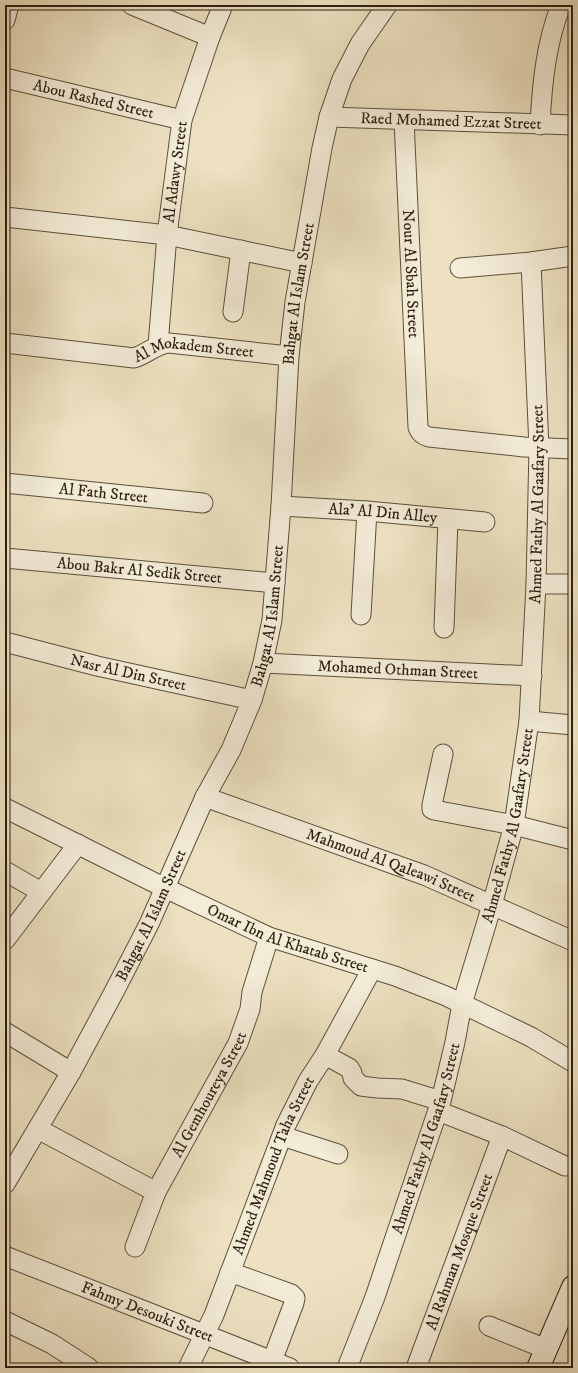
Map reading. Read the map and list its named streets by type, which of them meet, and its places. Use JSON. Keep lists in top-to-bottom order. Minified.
{"streets":{"street":["Abou Rashed Street","Raed Mohamed Ezzat Street","Al Adawy Street","Nour Al Sbah Street","Bahgat Al Islam Street","Al Mokadem Street","Al Fath Street","Ahmed Fathy Al Gaafary Street","Ala' Al Din Alley","Abou Bakr Al Sedik Street","Mohamed Othman Street","Nasr Al Din Street","Mahmoud Al Qaleawi Street","Omar Ibn Al Khatab Street","Al Gemhoureya Street","Ahmed Mahmoud Taha Street","Al Rahman Mosque Street","Fahmy Desouki Street"]},"crossings":[["Abou Rashed Street","Al Adawy Street"],["Raed Mohamed Ezzat Street","Nour Al Sbah Street"],["Raed Mohamed Ezzat Street","Bahgat Al Islam Street"],["Al Adawy Street","Al Mokadem Street"],["Nour Al Sbah Street","Ahmed Fathy Al Gaafary Street"],["Bahgat Al Islam Street","Al Mokadem Street"],["Bahgat Al Islam Street","Ala' Al Din Alley"],["Bahgat Al Islam Street","Abou Bakr Al Sedik Street"],["Bahgat Al Islam Street","Mohamed Othman Street"],["Bahgat Al Islam Street","Nasr Al Din Street"],["Bahgat Al Islam Street","Mahmoud Al Qaleawi Street"],["Bahgat Al Islam Street","Omar Ibn Al Khatab Street"],["Ahmed Fathy Al Gaafary Street","Mohamed Othman Street"],["Ahmed Fathy Al Gaafary Street","Mahmoud Al Qaleawi Street"],["Ahmed Fathy Al Gaafary Street","Omar Ibn Al Khatab Street"],["Omar Ibn Al Khatab Street","Al Gemhoureya Street"],["Omar Ibn Al Khatab Street","Ahmed Mahmoud Taha Street"],["Ahmed Mahmoud Taha Street","Fahmy Desouki Street"]]}
